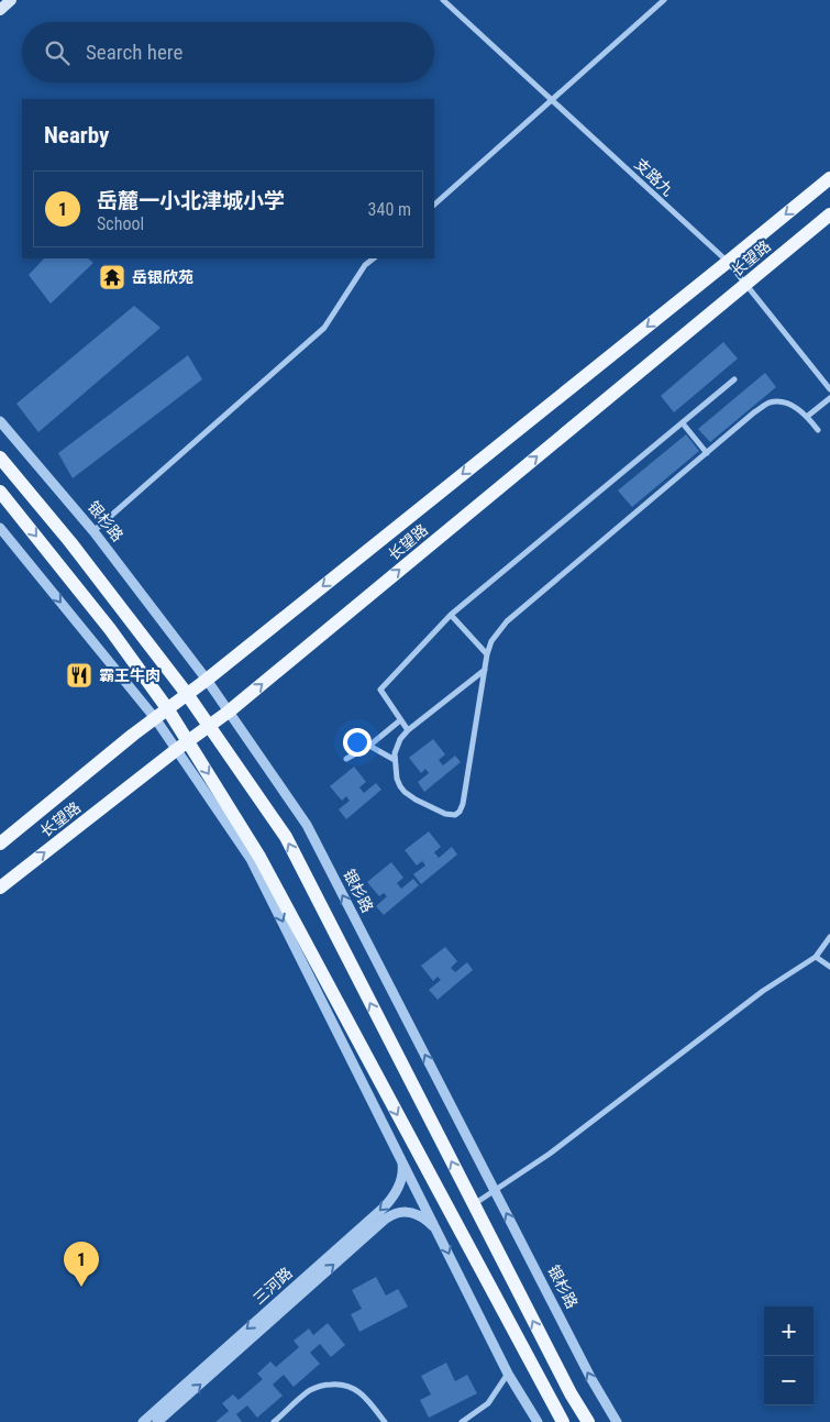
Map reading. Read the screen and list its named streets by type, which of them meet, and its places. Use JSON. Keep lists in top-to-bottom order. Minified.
{"streets":{"main road":["长望路"],"street":["支路九","银杉路","三河路"]},"crossings":[["支路九","长望路"],["长望路","银杉路"]],"places":{"temple":["岳银欣苑"],"restaurant":["霸王牛肉"]},"page":{"search":"Search here","heading":"Nearby","list":[{"mark":"1","name":"岳麓一小北津城小学","note":"School","value":"340 m"}],"pins":"1","map_buttons":["+","−"]}}
